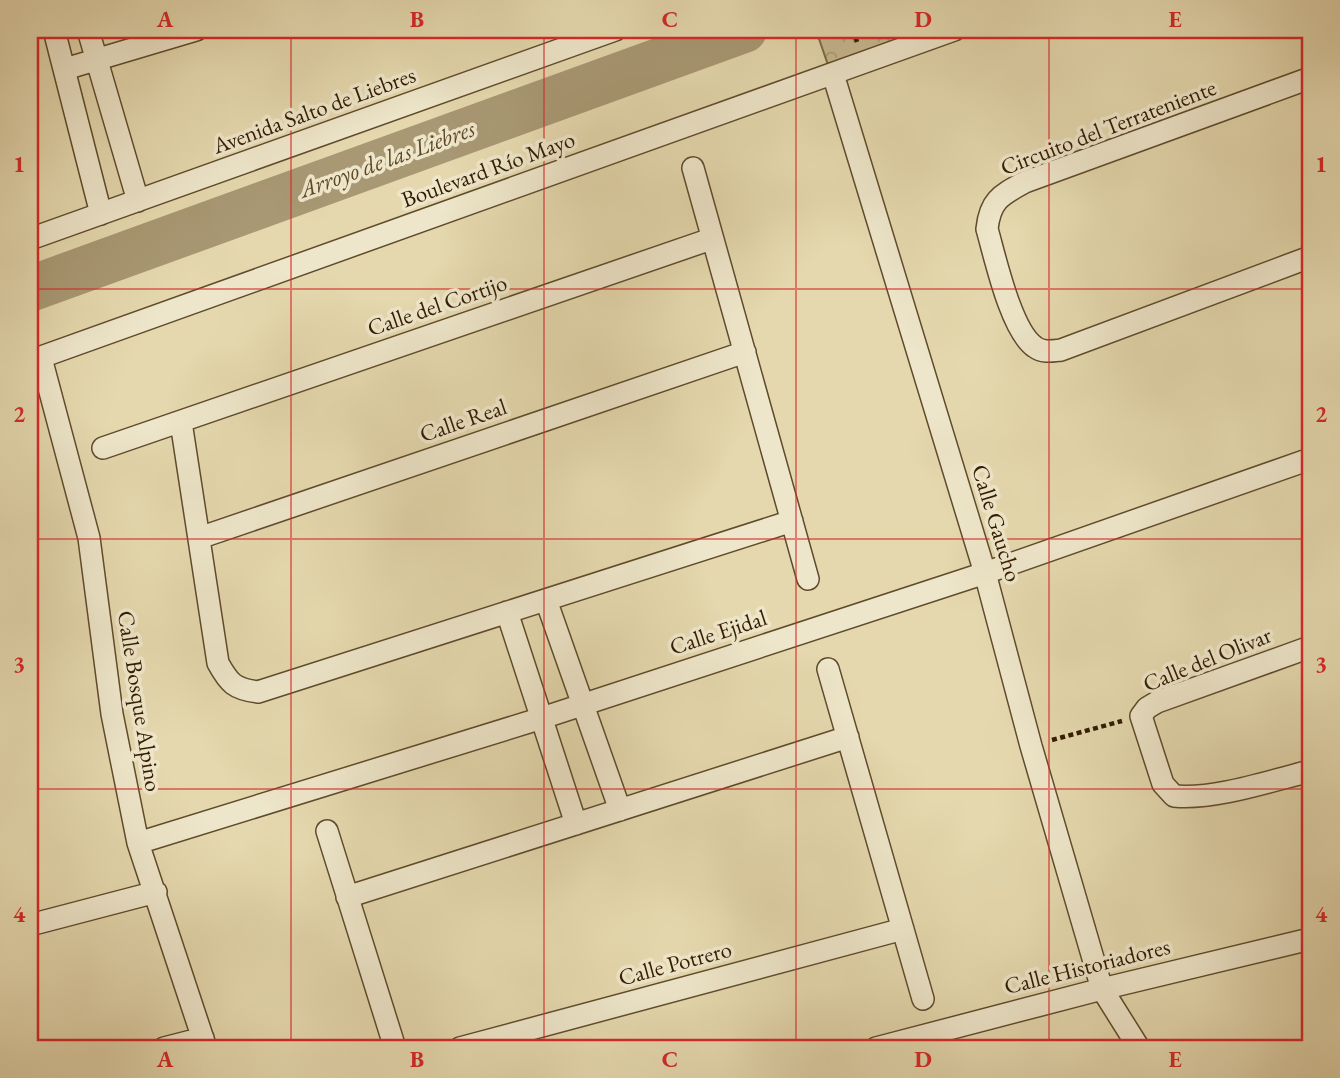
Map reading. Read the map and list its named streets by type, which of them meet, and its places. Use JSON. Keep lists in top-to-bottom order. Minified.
{"streets":{"street":["Avenida Salto de Liebres","Circuito del Terrateniente","Boulevard Río Mayo","Calle del Cortijo","Calle Real","Calle Gaucho","Calle Ejidal","Calle del Olivar","Calle Bosque Alpino","Calle Potrero","Calle Historiadores"]},"crossings":[["Boulevard Río Mayo","Calle Gaucho"],["Boulevard Río Mayo","Calle Bosque Alpino"],["Calle Gaucho","Calle Ejidal"],["Calle Gaucho","Calle Historiadores"],["Calle Ejidal","Calle Bosque Alpino"]],"water":["Arroyo de las Liebres"],"grid":{"columns":["A","B","C","D","E"],"rows":["1","2","3","4"]}}
